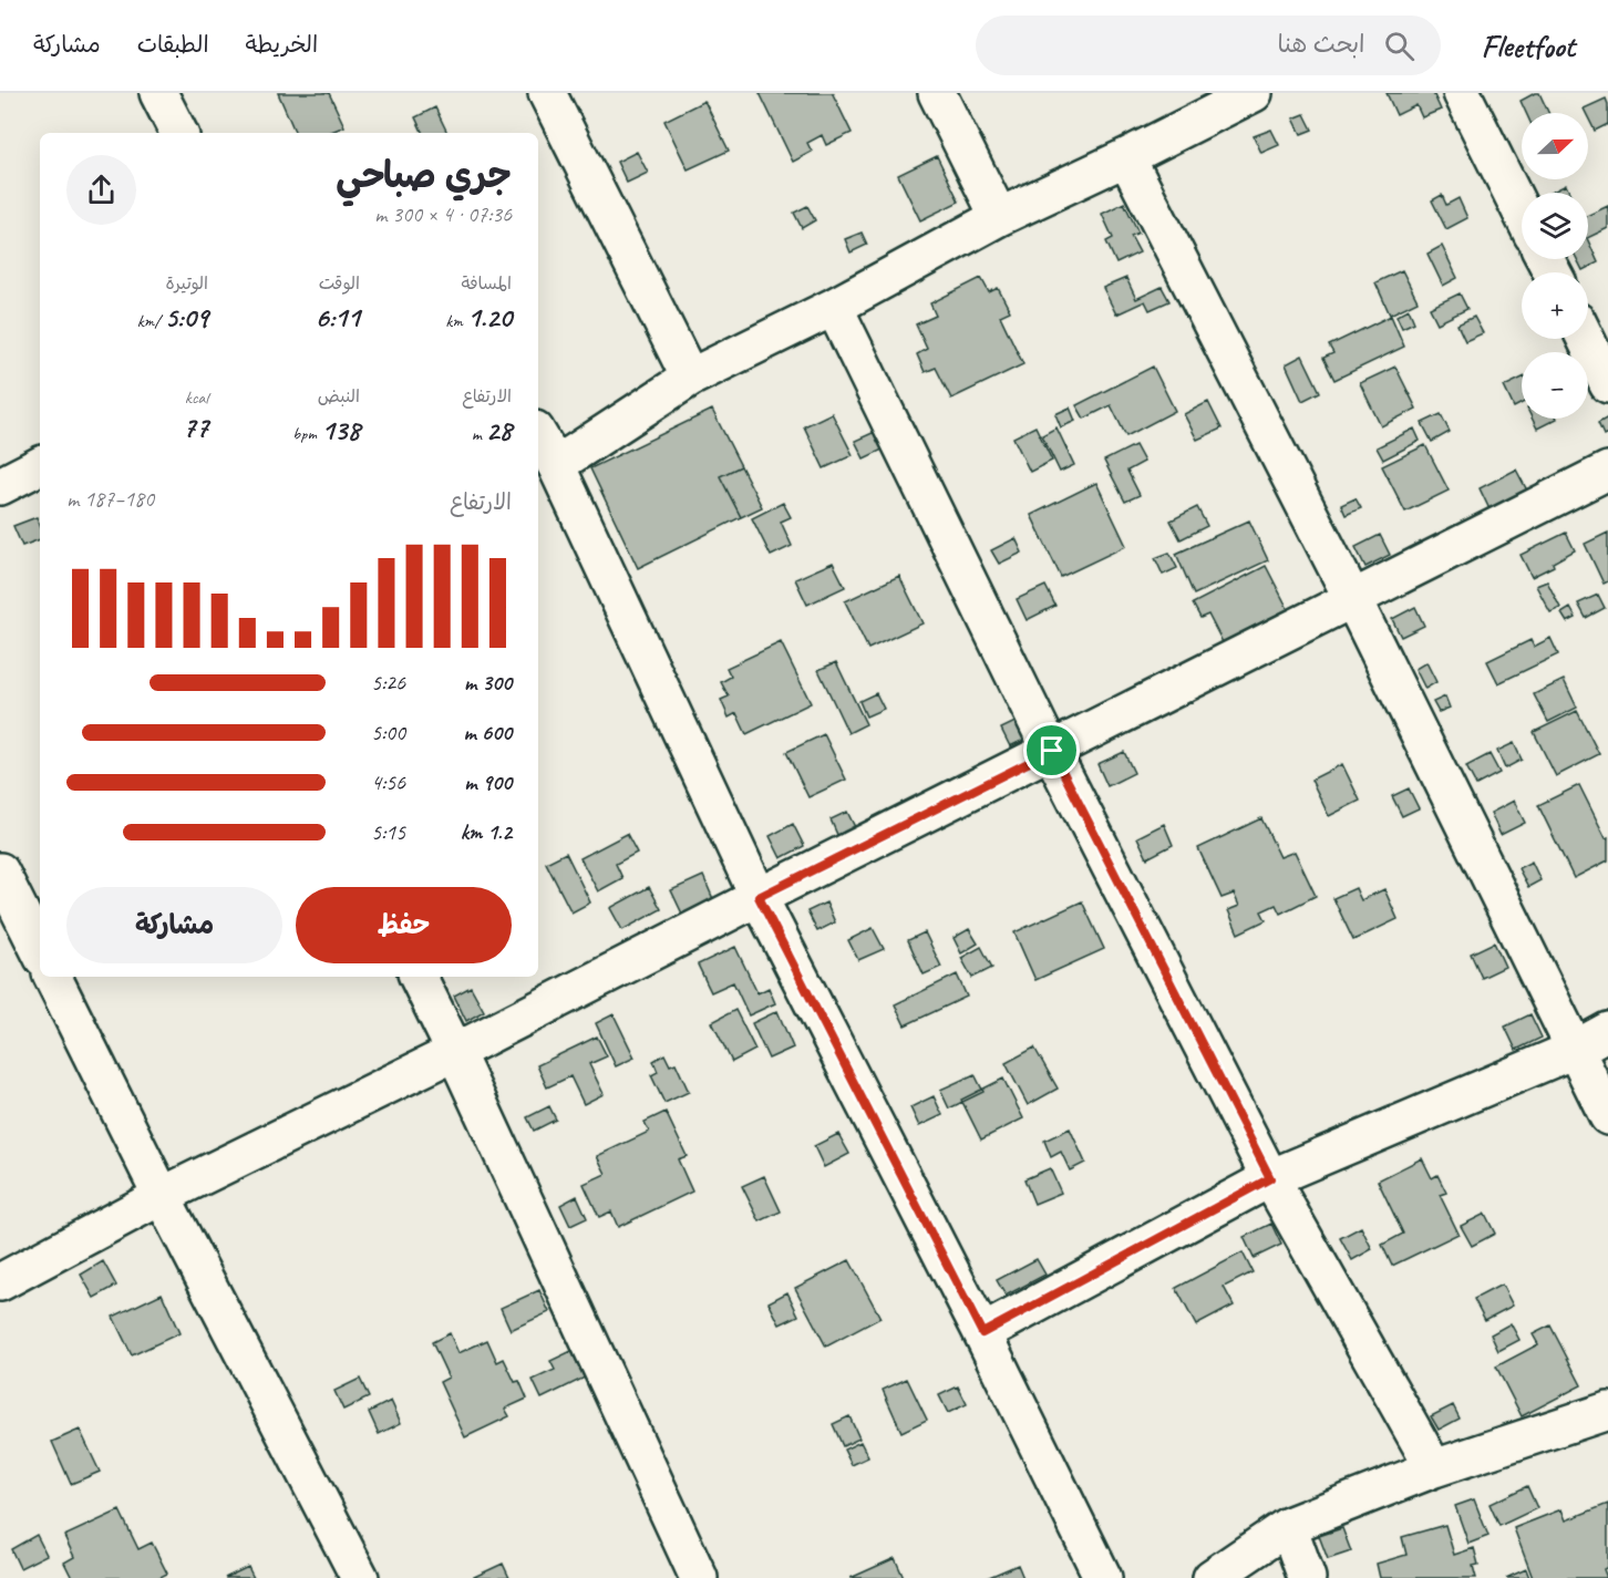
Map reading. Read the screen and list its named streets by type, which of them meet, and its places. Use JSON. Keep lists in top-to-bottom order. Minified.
{"north":"right","page":{"header":"Fleetfoot","search":"ابحث هنا","nav":["الخريطة","الطبقات","مشاركة"],"map_buttons":["+","−"],"heading":["جري صباحي","07:36 · 4 × 300 m"],"stats":[["المسافة","1.20 km"],["الوقت","6:11"],["الوتيرة","5:09 /km"],["الارتفاع","28 m"],["النبض","138 bpm"],["kcal","77"]],"chart":["الارتفاع","180–187 m"],"list":[{"name":"300 m","note":"5:26"},{"name":"600 m","note":"5:00"},{"name":"900 m","note":"4:56"},{"name":"1.2 km","note":"5:15"}],"buttons":["حفظ","مشاركة"]}}
